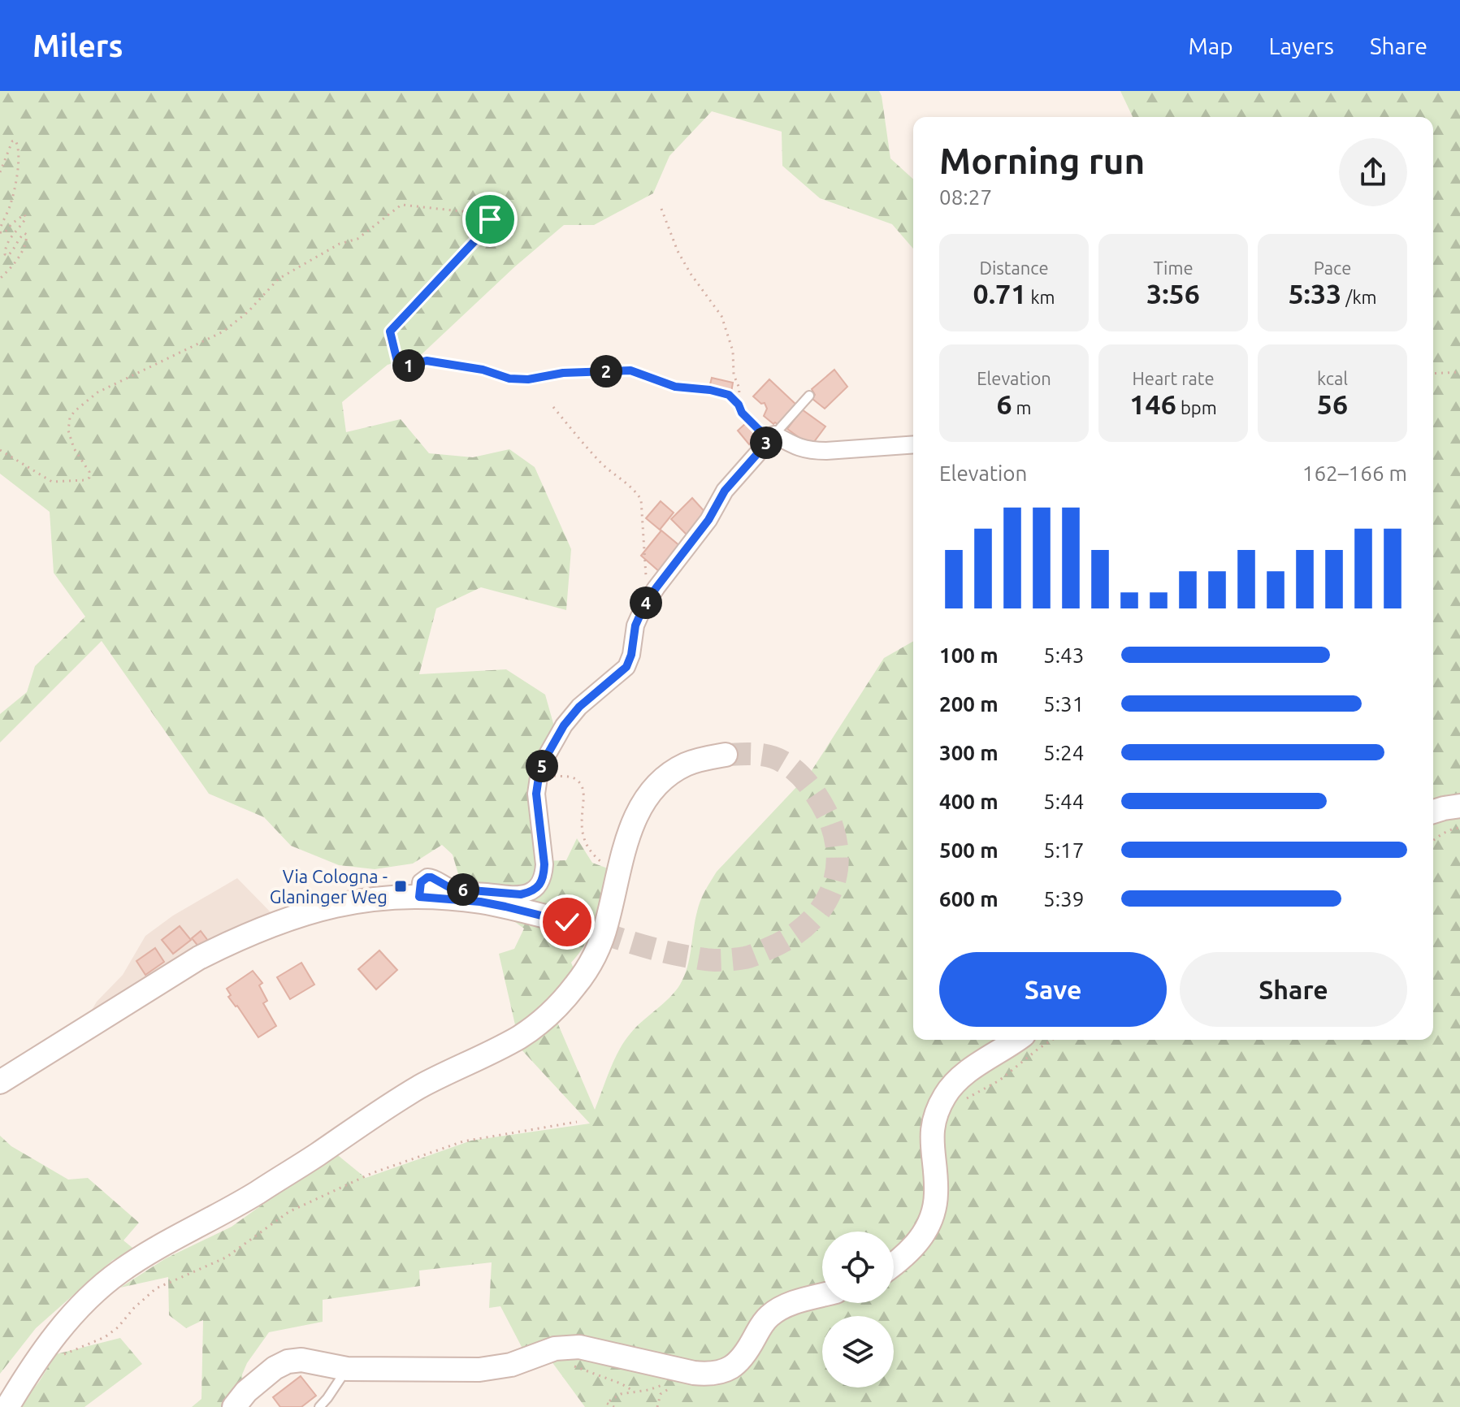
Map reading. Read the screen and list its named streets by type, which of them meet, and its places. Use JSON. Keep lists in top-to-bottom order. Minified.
{"places":{"transit":["Via Cologna - Glaninger Weg"]},"page":{"header":"Milers","nav":["Map","Layers","Share"],"heading":["Morning run","08:27"],"stats":[["Distance","0.71 km"],["Time","3:56"],["Pace","5:33 /km"],["Elevation","6 m"],["Heart rate","146 bpm"],["kcal","56"]],"pins":["1","2","3","4","5","6"],"chart":["Elevation","162–166 m"],"list":[{"name":"100 m","note":"5:43"},{"name":"200 m","note":"5:31"},{"name":"300 m","note":"5:24"},{"name":"400 m","note":"5:44"},{"name":"500 m","note":"5:17"},{"name":"600 m","note":"5:39"}],"buttons":["Save","Share"]}}
